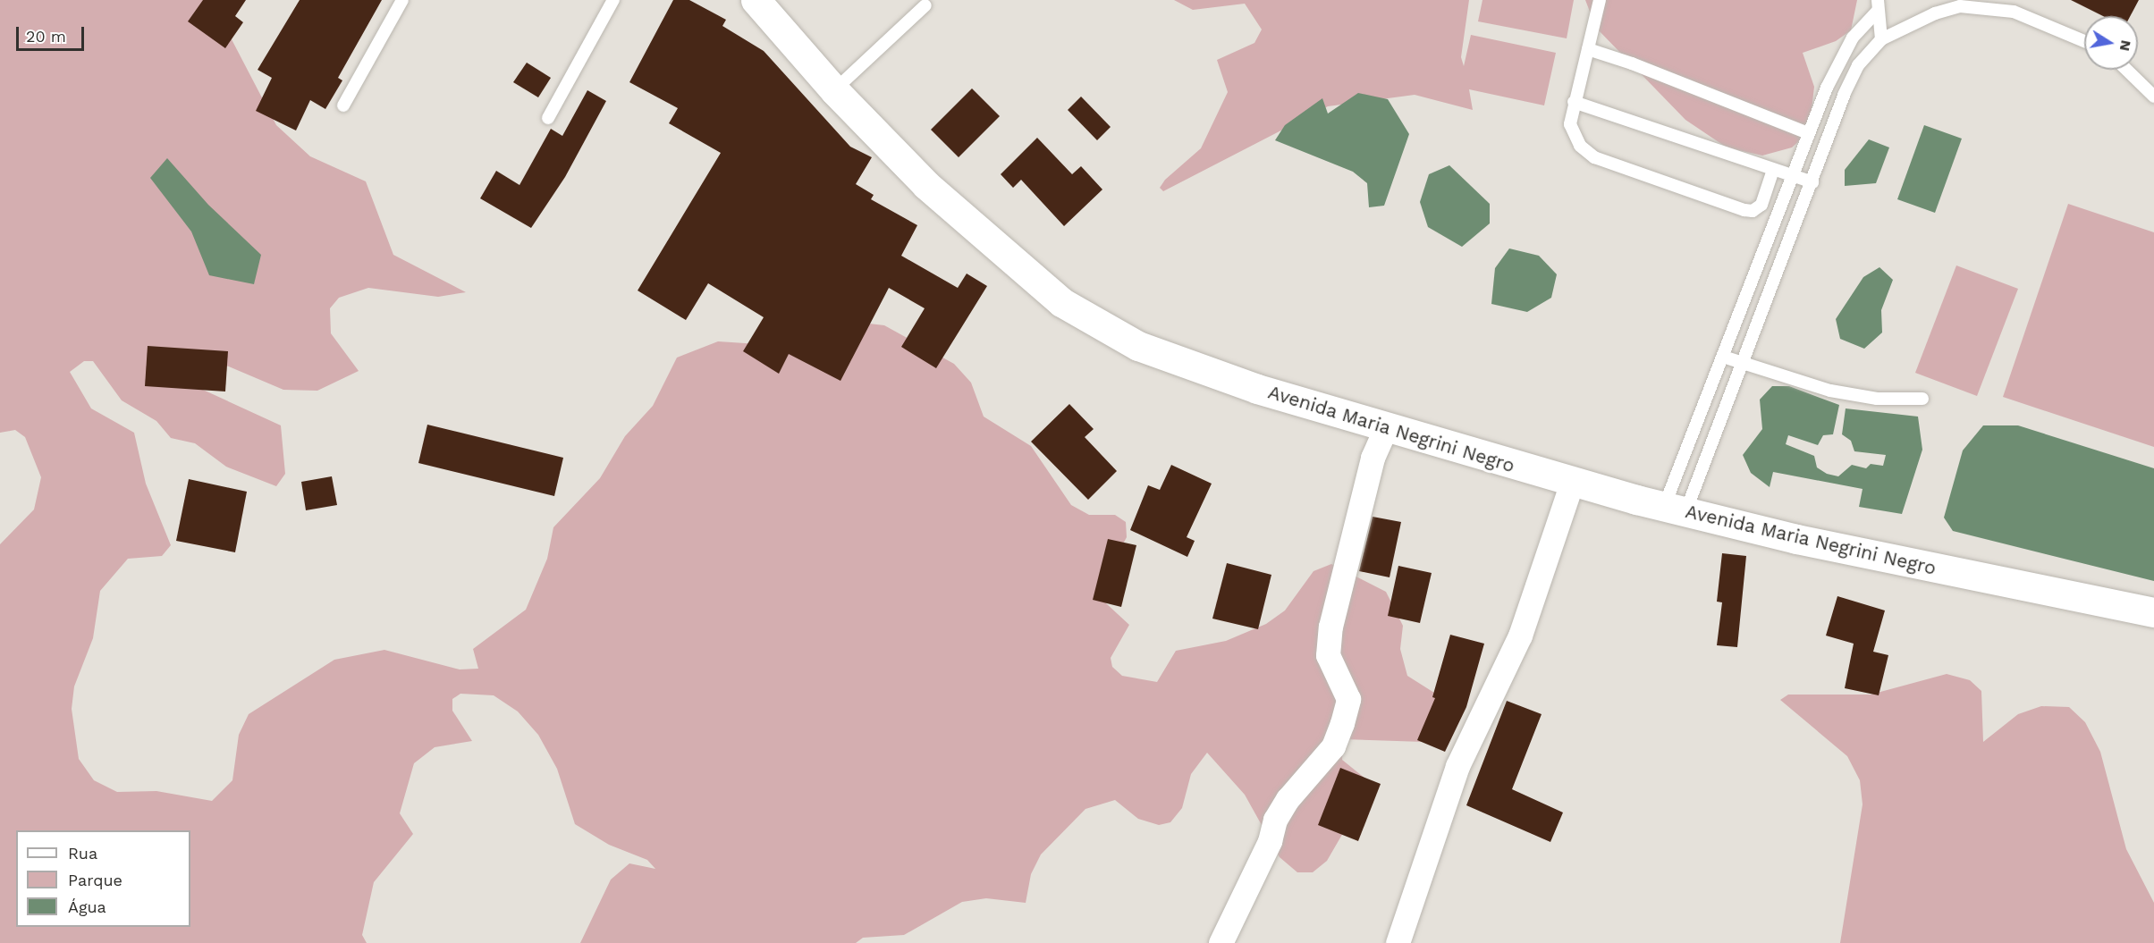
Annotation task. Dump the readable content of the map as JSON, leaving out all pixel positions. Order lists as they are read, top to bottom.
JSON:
{
  "streets": {
    "street": ["Avenida Maria Negrini Negro"]
  },
  "legend": ["Rua", "Parque", "Água"],
  "scale_bar": "20 m",
  "north": "right"
}
